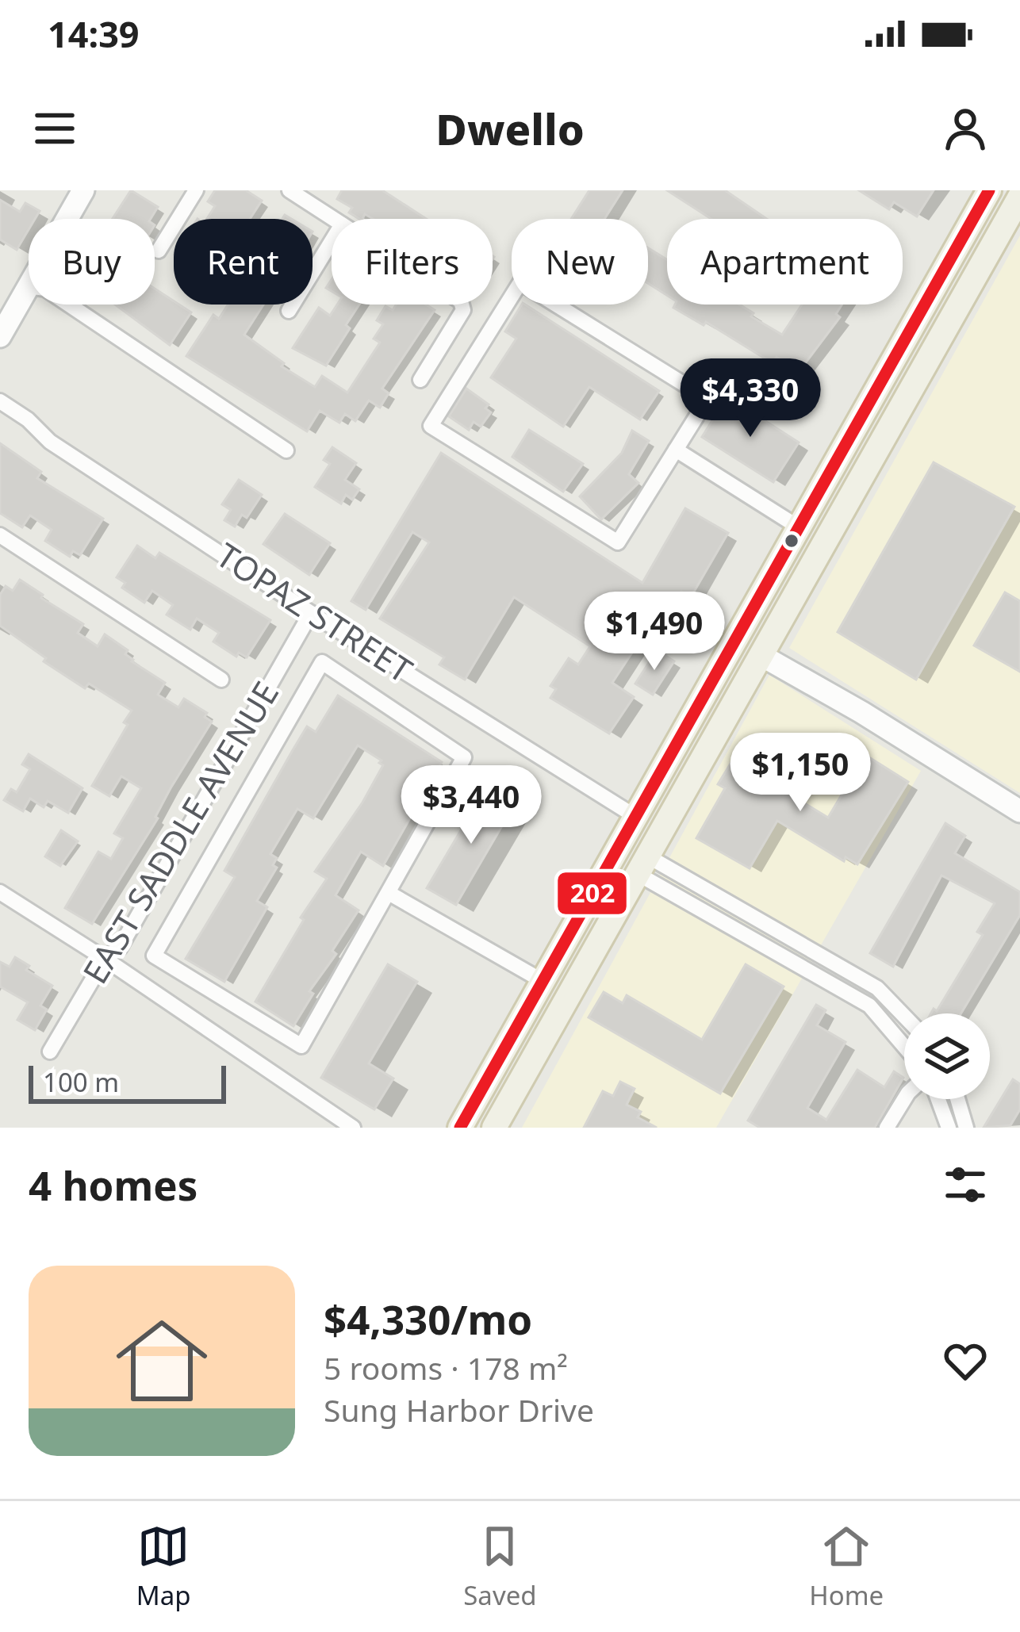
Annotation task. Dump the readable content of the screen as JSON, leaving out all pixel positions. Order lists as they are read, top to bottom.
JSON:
{
  "streets": {
    "street": ["TOPAZ STREET", "EAST SADDLE AVENUE"]
  },
  "crossings": [
    ["TOPAZ STREET", "EAST SADDLE AVENUE"]
  ],
  "lines": ["transit line 202"],
  "scale_bar": "100 m",
  "page": {
    "status": "14:39",
    "header": "Dwello",
    "chip": [
      "Buy",
      "Rent",
      "Filters",
      "New",
      "Apartment"
    ],
    "price": [
      "$4,330",
      "$1,490",
      "$1,150",
      "$3,440"
    ],
    "scale": "100 m",
    "heading": "4 homes",
    "list": [
      {
        "name": "$4,330/mo",
        "note": "5 rooms · 178 m² · Sung Harbor Drive"
      }
    ],
    "tabs": ["Map", "Saved", "Home"]
  }
}
